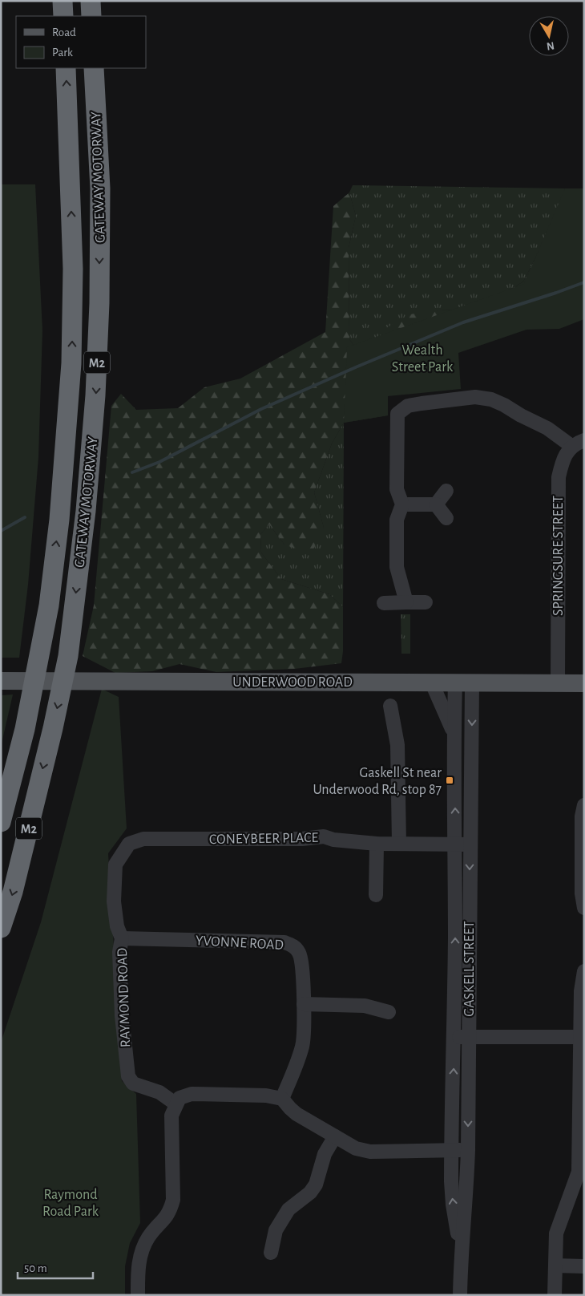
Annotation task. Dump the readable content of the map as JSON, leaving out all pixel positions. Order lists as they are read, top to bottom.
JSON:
{
  "streets": {
    "highway": ["GATEWAY MOTORWAY", "M2"],
    "main road": ["UNDERWOOD ROAD"],
    "street": [
      "SPRINGSURE STREET",
      "CONEYBEER PLACE",
      "YVONNE ROAD",
      "GASKELL STREET",
      "RAYMOND ROAD"
    ]
  },
  "crossings": [
    ["SPRINGSURE STREET", "UNDERWOOD ROAD"],
    ["UNDERWOOD ROAD", "GASKELL STREET"],
    ["CONEYBEER PLACE", "GASKELL STREET"],
    ["CONEYBEER PLACE", "RAYMOND ROAD"],
    ["YVONNE ROAD", "RAYMOND ROAD"]
  ],
  "parks": ["Wealth Street Park", "Raymond Road Park"],
  "places": {
    "transit": ["Gaskell St near Underwood Rd, stop 87"]
  },
  "legend": ["Road", "Park"],
  "scale_bar": "50 m",
  "north": "bottom"
}
